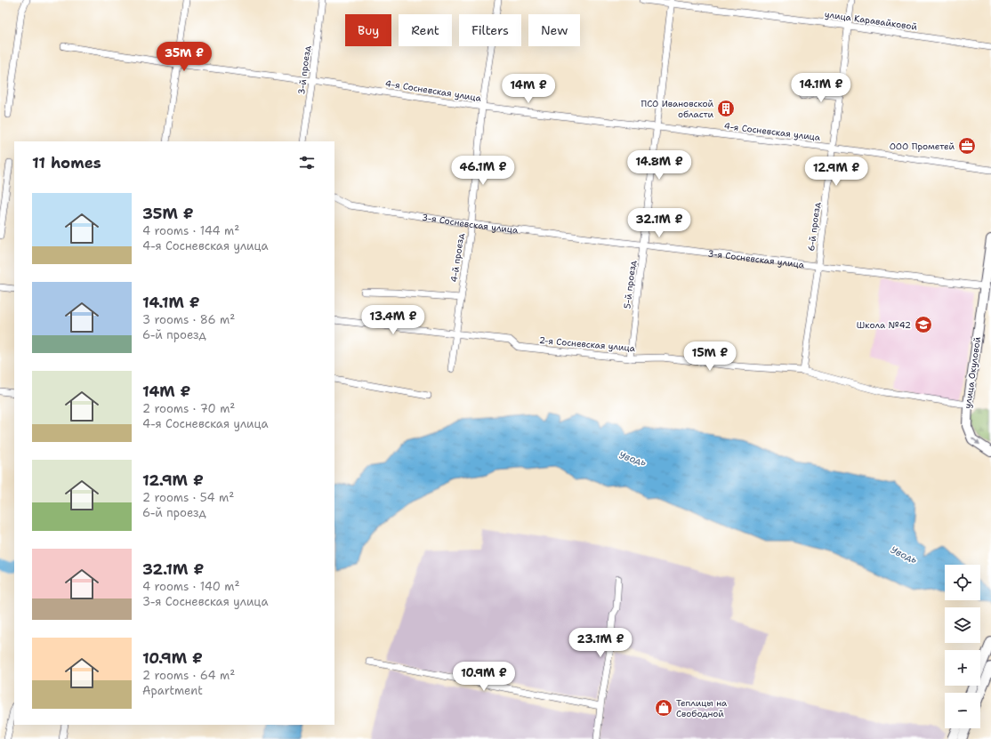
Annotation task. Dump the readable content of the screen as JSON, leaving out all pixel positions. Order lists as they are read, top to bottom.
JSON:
{
  "streets": {
    "main road": ["улица Окуловой"],
    "street": [
      "улица Каравайковой",
      "3-й проезд",
      "4-я Сосневская улица",
      "3-я Сосневская улица",
      "6-й проезд",
      "4-й проезд",
      "5-й проезд",
      "2-я Сосневская улица"
    ]
  },
  "crossings": [
    ["улица Каравайковой", "6-й проезд"],
    ["улица Каравайковой", "5-й проезд"],
    ["3-й проезд", "4-я Сосневская улица"],
    ["4-я Сосневская улица", "6-й проезд"],
    ["4-я Сосневская улица", "4-й проезд"],
    ["4-я Сосневская улица", "5-й проезд"],
    ["3-я Сосневская улица", "6-й проезд"],
    ["3-я Сосневская улица", "4-й проезд"],
    ["3-я Сосневская улица", "5-й проезд"],
    ["3-я Сосневская улица", "улица Окуловой"],
    ["6-й проезд", "2-я Сосневская улица"],
    ["4-й проезд", "2-я Сосневская улица"],
    ["5-й проезд", "2-я Сосневская улица"],
    ["2-я Сосневская улица", "улица Окуловой"]
  ],
  "water": ["Уводь"],
  "places": {
    "building": ["ПСО Ивановской области"],
    "office": ["ООО Прометей"],
    "school or university": ["Школа №42"],
    "shop": ["Теплицы на Свободной"]
  },
  "page": {
    "chip": [
      "Buy",
      "Rent",
      "Filters",
      "New"
    ],
    "price": [
      "35M ₽",
      "14.1M ₽",
      "14M ₽",
      "14.8M ₽",
      "46.1M ₽",
      "12.9M ₽",
      "32.1M ₽",
      "13.4M ₽",
      "15M ₽",
      "23.1M ₽",
      "10.9M ₽"
    ],
    "heading": "11 homes",
    "list": [
      {
        "name": "35M ₽",
        "note": "4 rooms · 144 m² · 4-я Сосневская улица"
      },
      {
        "name": "14.1M ₽",
        "note": "3 rooms · 86 m² · 6-й проезд"
      },
      {
        "name": "14M ₽",
        "note": "2 rooms · 70 m² · 4-я Сосневская улица"
      },
      {
        "name": "12.9M ₽",
        "note": "2 rooms · 54 m² · 6-й проезд"
      },
      {
        "name": "32.1M ₽",
        "note": "4 rooms · 140 m² · 3-я Сосневская улица"
      },
      {
        "name": "10.9M ₽",
        "note": "2 rooms · 64 m² · Apartment"
      }
    ],
    "map_buttons": ["+", "−"]
  }
}
